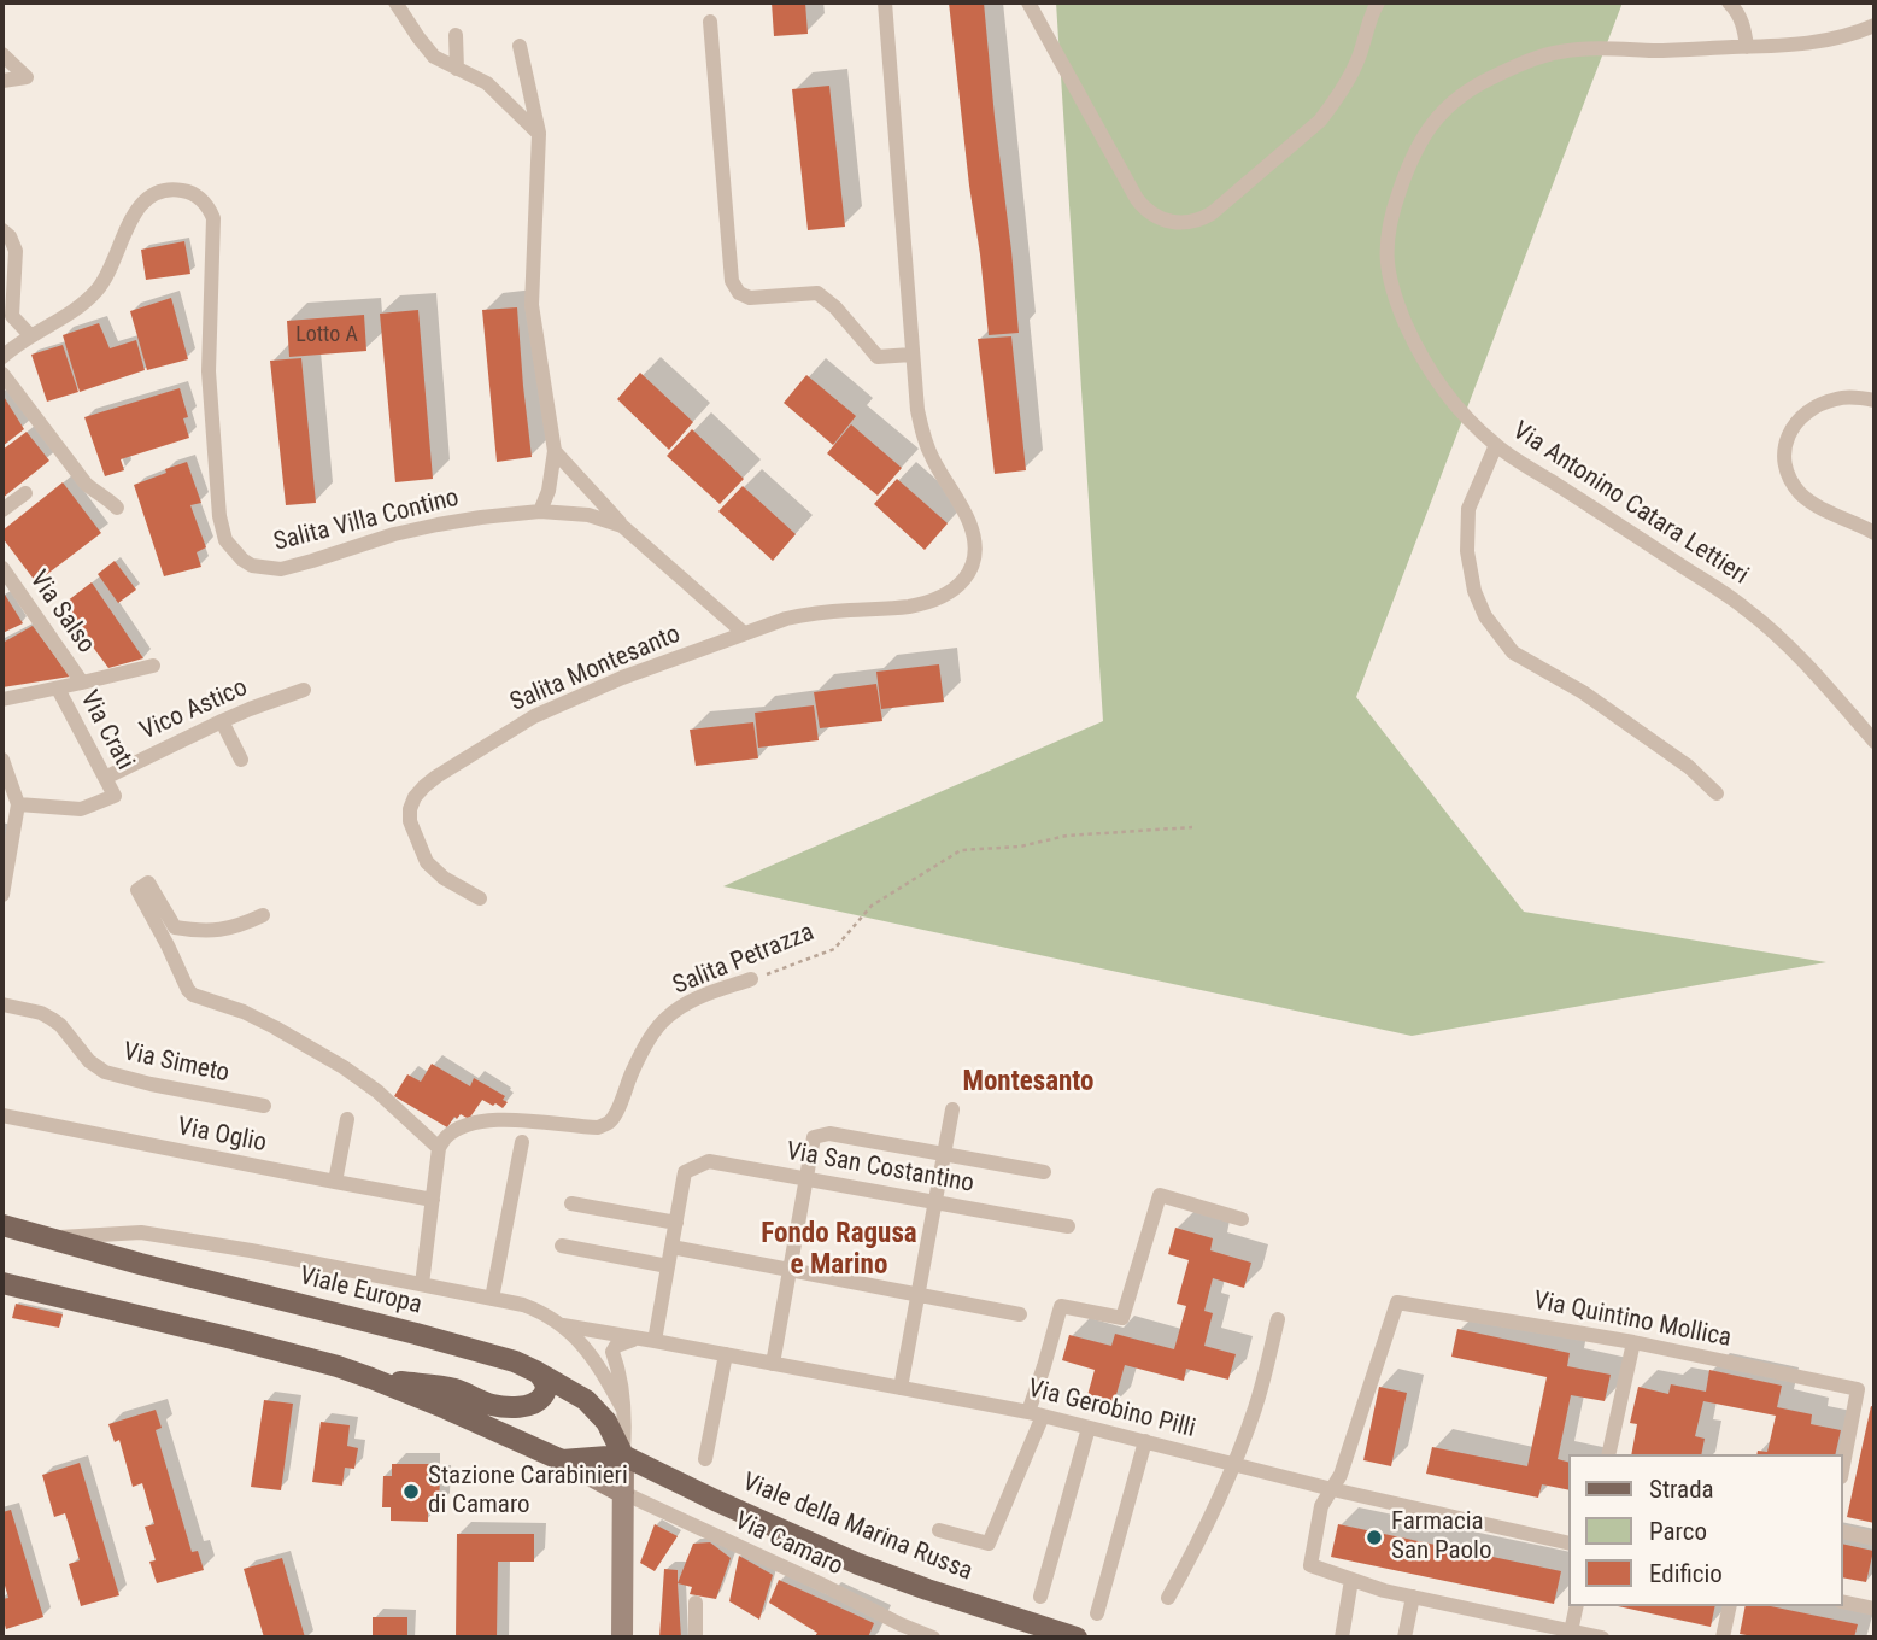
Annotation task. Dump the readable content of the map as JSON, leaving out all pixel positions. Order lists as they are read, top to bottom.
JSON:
{
  "streets": {
    "main road": ["Viale Europa", "Viale della Marina Russa"],
    "street": [
      "Via Antonino Catara Lettieri",
      "Salita Villa Contino",
      "Via Salso",
      "Salita Montesanto",
      "Vico Astico",
      "Via Crati",
      "Salita Petrazza",
      "Via Simeto",
      "Via Oglio",
      "Via San Costantino",
      "Via Quintino Mollica",
      "Via Gerobino Pilli",
      "Via Camaro"
    ]
  },
  "crossings": [
    ["Salita Villa Contino", "Salita Montesanto"],
    ["Vico Astico", "Via Crati"],
    ["Viale Europa", "Via Gerobino Pilli"],
    ["Viale Europa", "Viale della Marina Russa"],
    ["Via Quintino Mollica", "Via Gerobino Pilli"]
  ],
  "districts": ["Montesanto", "Fondo Ragusa e Marino"],
  "places": ["Stazione Carabinieri di Camaro", "Farmacia San Paolo"],
  "house_numbers": ["Lotto A"],
  "legend": ["Strada", "Parco", "Edificio"]
}
